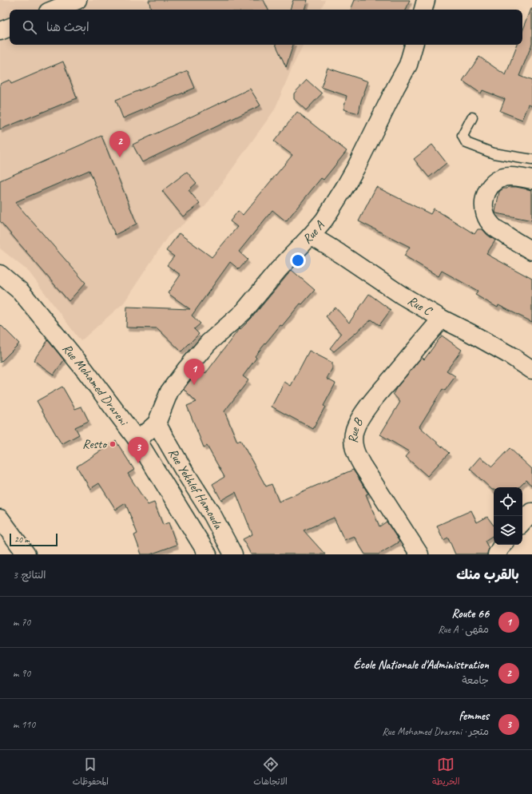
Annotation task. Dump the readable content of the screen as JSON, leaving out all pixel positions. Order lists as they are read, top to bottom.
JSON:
{
  "streets": {
    "main road": [
      "Rue A",
      "Rue C",
      "Rue Mohamed Drareni",
      "Rue B",
      "Rue Yekhlef Hamouda"
    ]
  },
  "crossings": [
    ["Rue A", "Rue C"],
    ["Rue A", "Rue Mohamed Drareni"],
    ["Rue A", "Rue Yekhlef Hamouda"],
    ["Rue C", "Rue B"]
  ],
  "places": ["Resto"],
  "scale_bar": "20 m",
  "page": {
    "search": "ابحث هنا",
    "pins": ["2", "1", "3"],
    "scale": "20 m",
    "heading": ["بالقرب منك", "النتائج: 3"],
    "list": [
      {
        "mark": "1",
        "name": "Route 66",
        "note": "مقهى · Rue A",
        "value": "70 m"
      },
      {
        "mark": "2",
        "name": "École Nationale d'Administration",
        "note": "جامعة",
        "value": "90 m"
      },
      {
        "mark": "3",
        "name": "femmes",
        "note": "متجر · Rue Mohamed Drareni",
        "value": "110 m"
      }
    ],
    "nav": ["الخريطة", "الاتجاهات", "المحفوظات"]
  }
}
